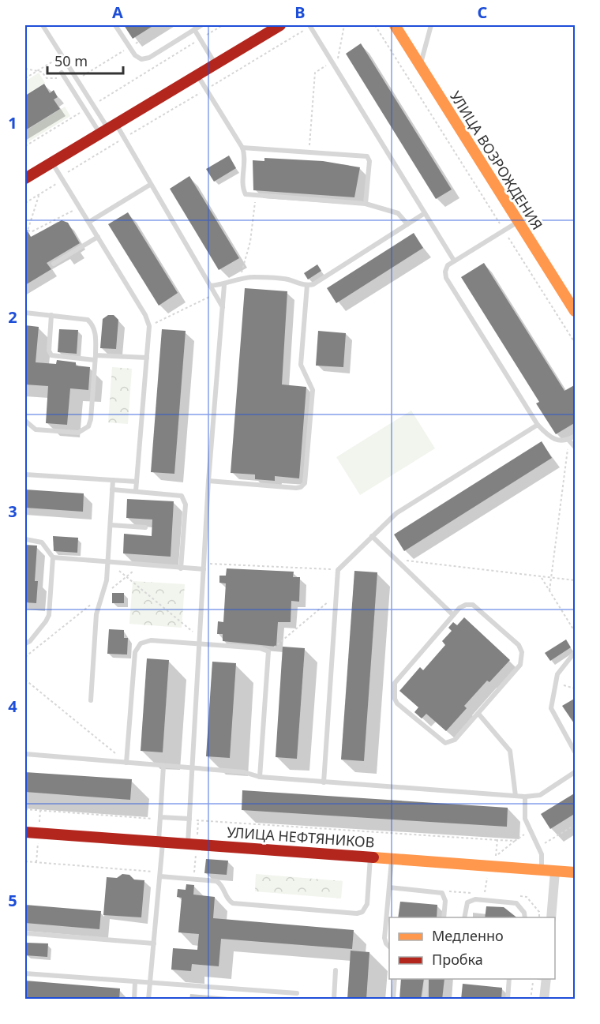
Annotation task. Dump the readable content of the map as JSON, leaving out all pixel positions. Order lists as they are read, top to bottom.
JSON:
{
  "streets": {
    "street": ["УЛИЦА ВОЗРОЖДЕНИЯ", "УЛИЦА НЕФТЯНИКОВ"]
  },
  "legend": ["Медленно", "Пробка"],
  "scale_bar": "50 m",
  "grid": {
    "columns": ["A", "B", "C"],
    "rows": [
      "1",
      "2",
      "3",
      "4",
      "5"
    ]
  }
}
